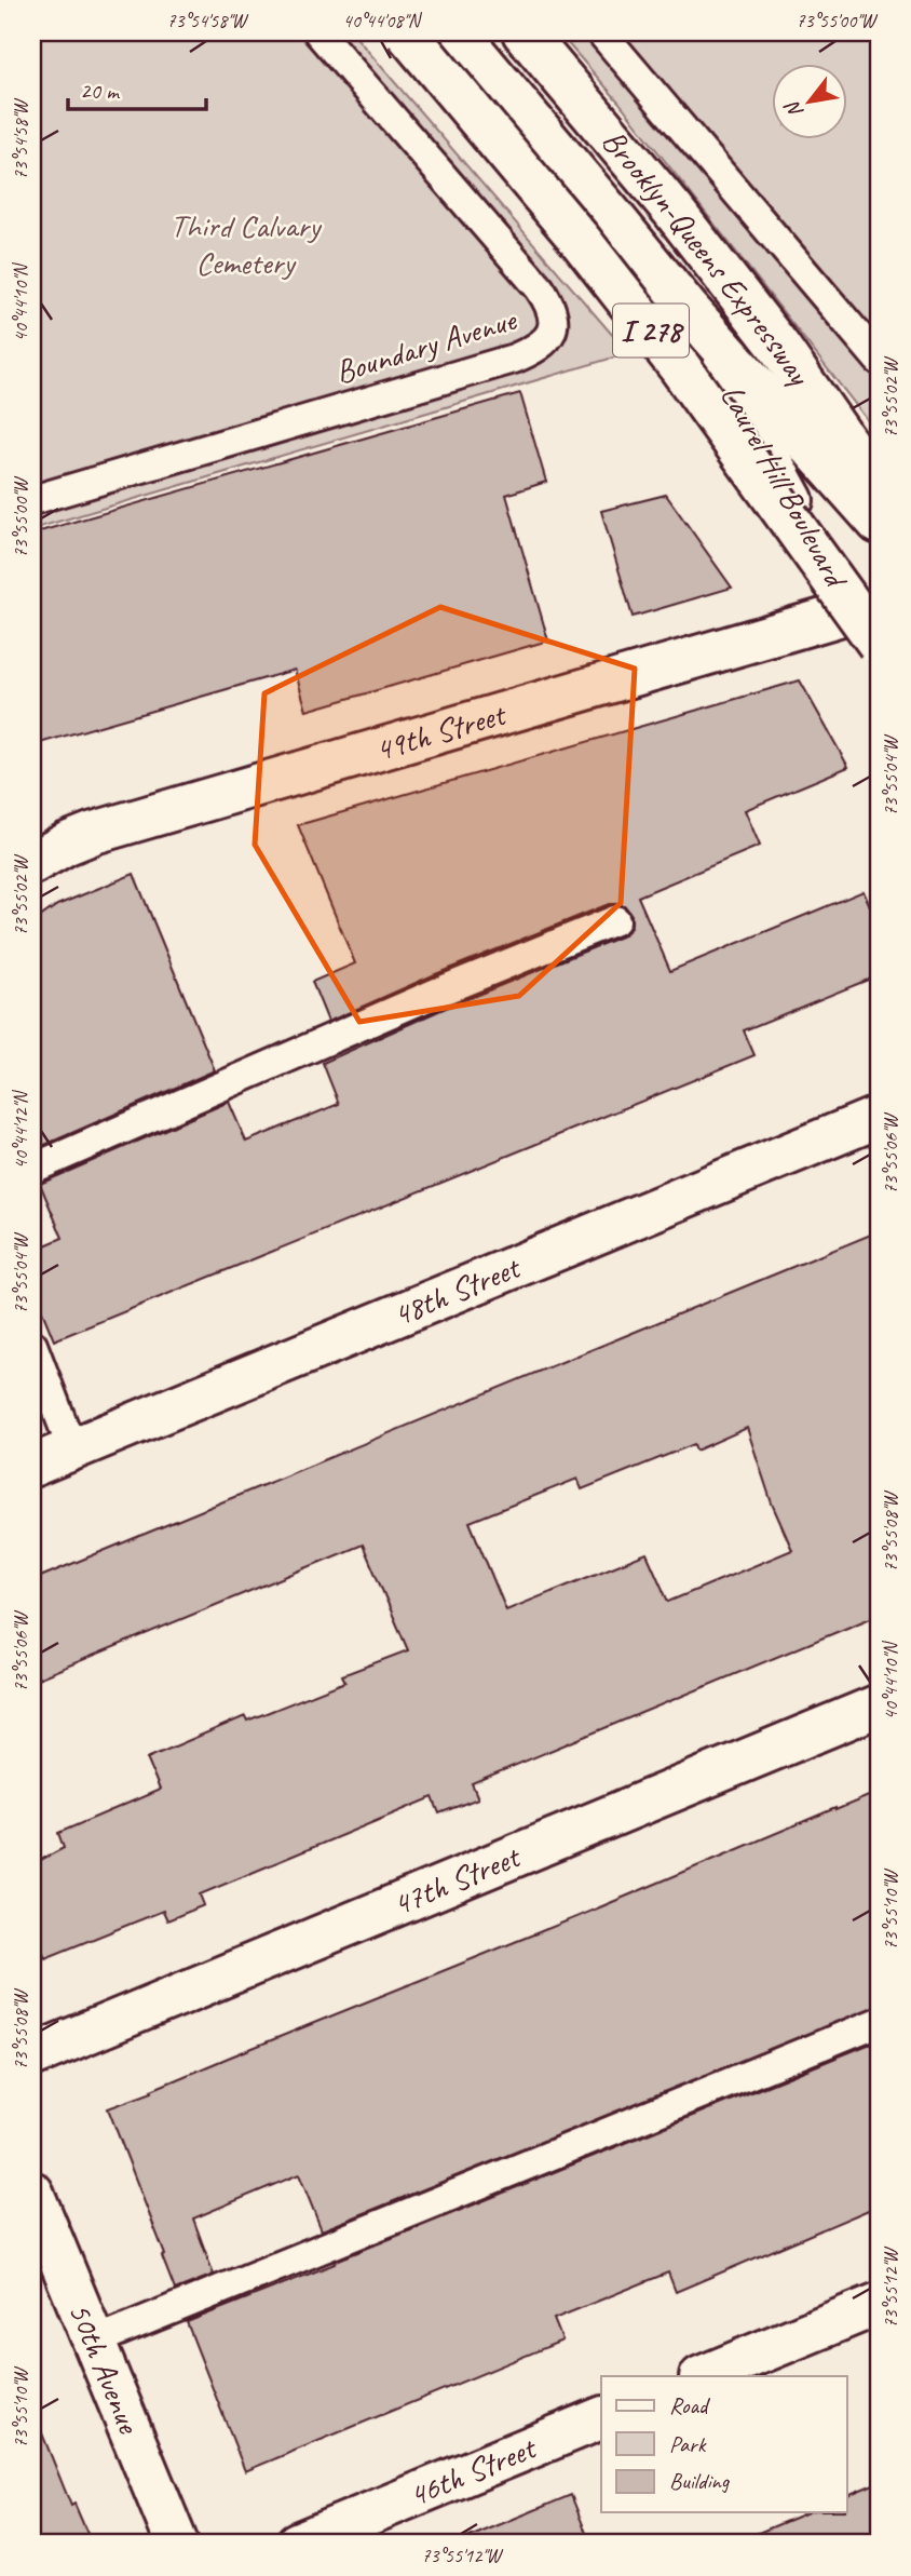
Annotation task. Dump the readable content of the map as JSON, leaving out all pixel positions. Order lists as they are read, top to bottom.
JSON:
{
  "streets": {
    "main road": [
      "Brooklyn-Queens Expressway",
      "I 278",
      "Laurel Hill Boulevard",
      "49th Street",
      "48th Street",
      "47th Street",
      "50th Avenue",
      "46th Street"
    ],
    "lane": ["Boundary Avenue"]
  },
  "crossings": [
    ["Laurel Hill Boulevard", "49th Street"]
  ],
  "parks": ["Third Calvary Cemetery"],
  "legend": ["Road", "Park", "Building"],
  "scale_bar": "20 m",
  "north": "bottom left",
  "coordinates": [
    "73°54'58\"W",
    "40°44'08\"N",
    "73°55'00\"W",
    "40°44'10\"N",
    "73°55'02\"W",
    "73°55'04\"W",
    "40°44'12\"N",
    "73°55'06\"W",
    "73°55'08\"W",
    "73°55'10\"W",
    "73°55'12\"W"
  ]
}
